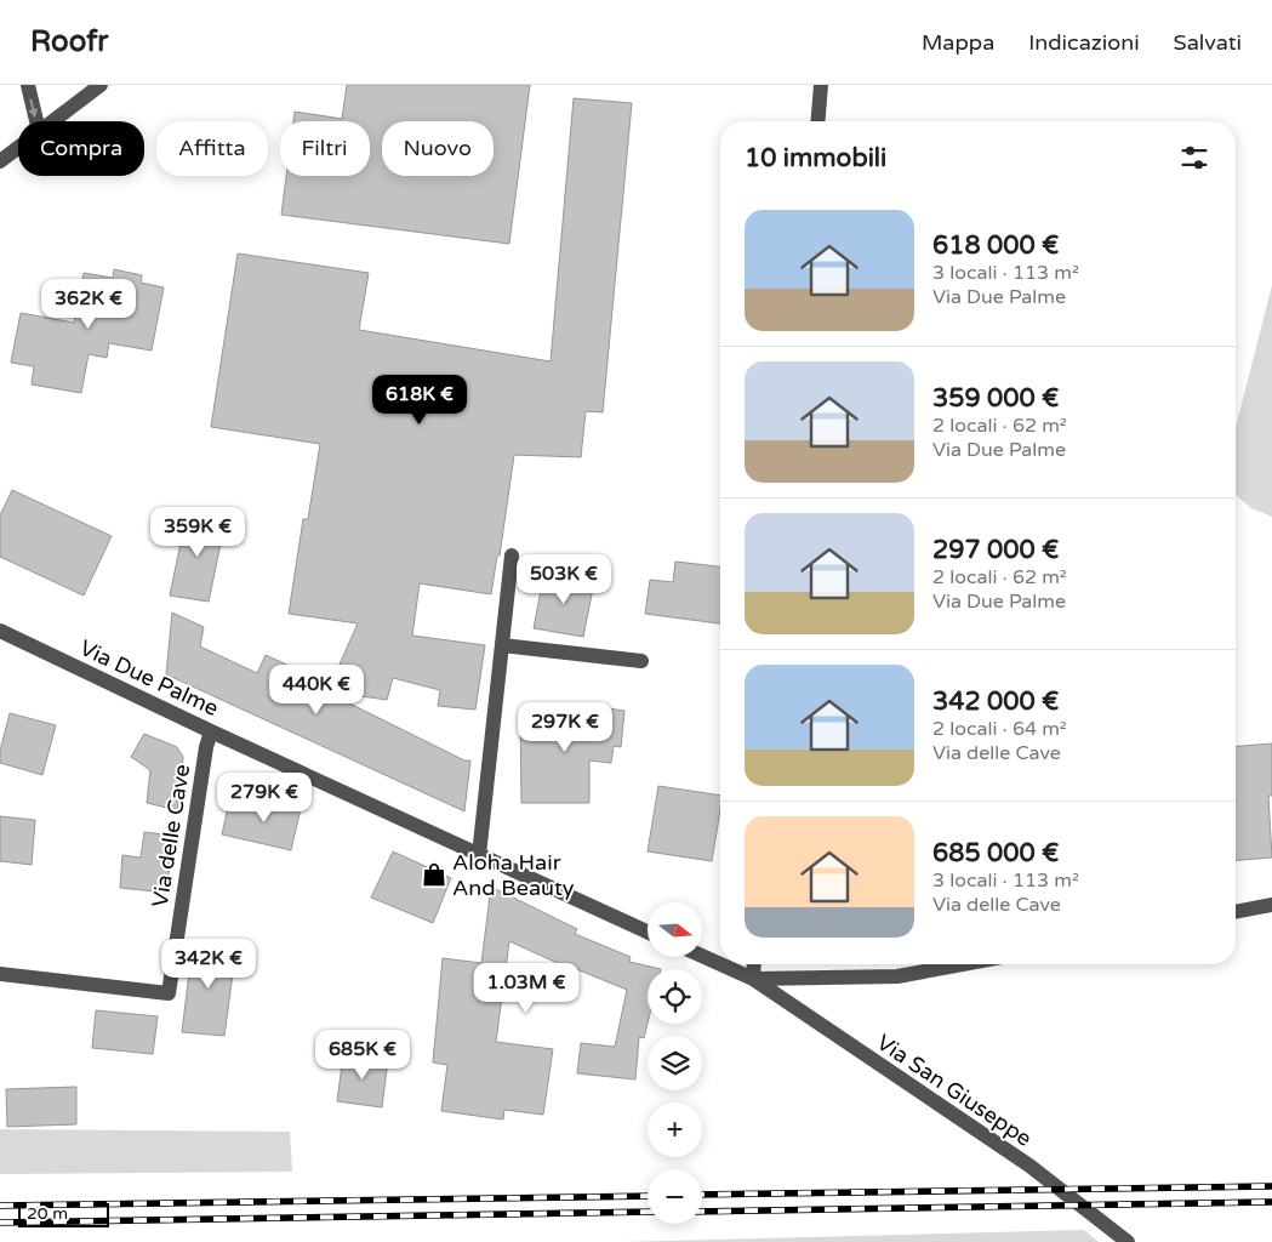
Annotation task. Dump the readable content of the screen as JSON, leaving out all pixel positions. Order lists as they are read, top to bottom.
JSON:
{
  "streets": {
    "street": ["Via Due Palme", "Via delle Cave", "Via San Giuseppe"]
  },
  "crossings": [
    ["Via Due Palme", "Via delle Cave"]
  ],
  "places": {
    "shop": ["Aloha Hair And Beauty"]
  },
  "scale_bar": "20 m",
  "north": "right",
  "page": {
    "header": "Roofr",
    "nav": ["Mappa", "Indicazioni", "Salvati"],
    "chip": [
      "Compra",
      "Affitta",
      "Filtri",
      "Nuovo"
    ],
    "heading": "10 immobili",
    "list": [
      {
        "name": "618 000 €",
        "note": "3 locali · 113 m² · Via Due Palme"
      },
      {
        "name": "359 000 €",
        "note": "2 locali · 62 m² · Via Due Palme"
      },
      {
        "name": "297 000 €",
        "note": "2 locali · 62 m² · Via Due Palme"
      },
      {
        "name": "342 000 €",
        "note": "2 locali · 64 m² · Via delle Cave"
      },
      {
        "name": "685 000 €",
        "note": "3 locali · 113 m² · Via delle Cave"
      }
    ],
    "price": [
      "362K €",
      "618K €",
      "359K €",
      "503K €",
      "440K €",
      "297K €",
      "279K €",
      "342K €",
      "1.03M €",
      "685K €"
    ],
    "map_buttons": ["+", "−"],
    "scale": "20 m"
  }
}
